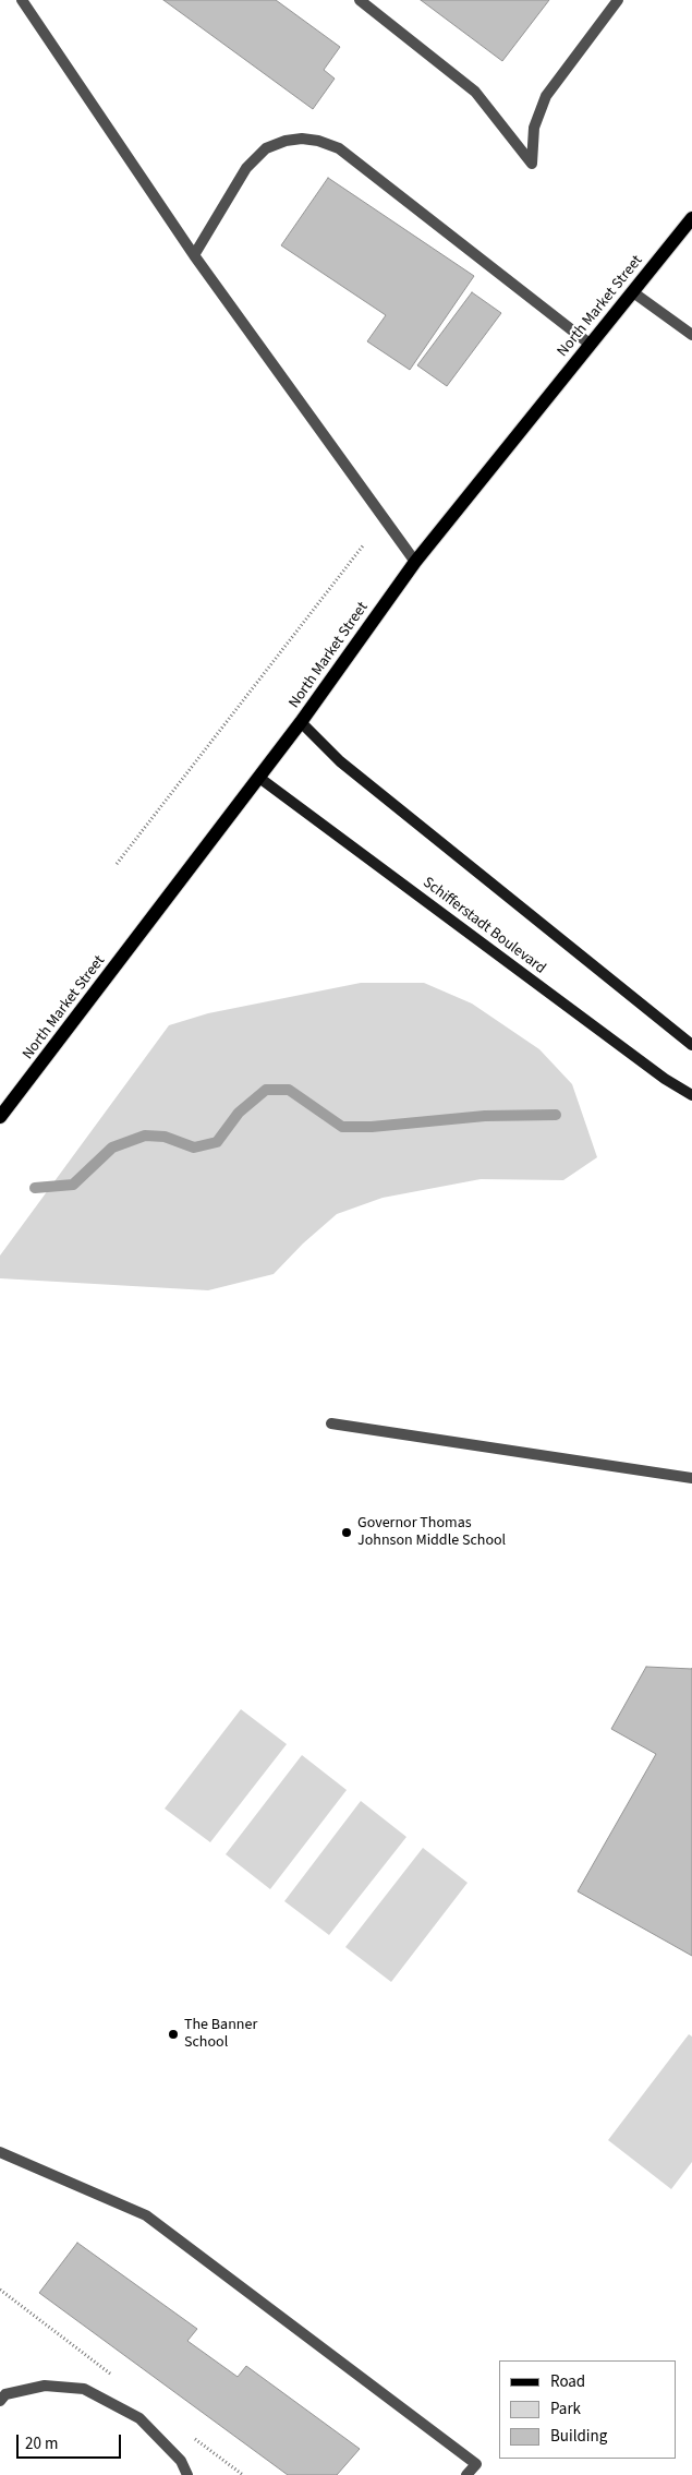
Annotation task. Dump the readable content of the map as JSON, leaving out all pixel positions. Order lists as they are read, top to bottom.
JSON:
{
  "streets": {
    "main road": ["North Market Street", "Schifferstadt Boulevard"]
  },
  "crossings": [
    ["North Market Street", "Schifferstadt Boulevard"]
  ],
  "places": ["Governor Thomas Johnson Middle School", "The Banner School"],
  "legend": ["Road", "Park", "Building"],
  "scale_bar": "20 m"
}
